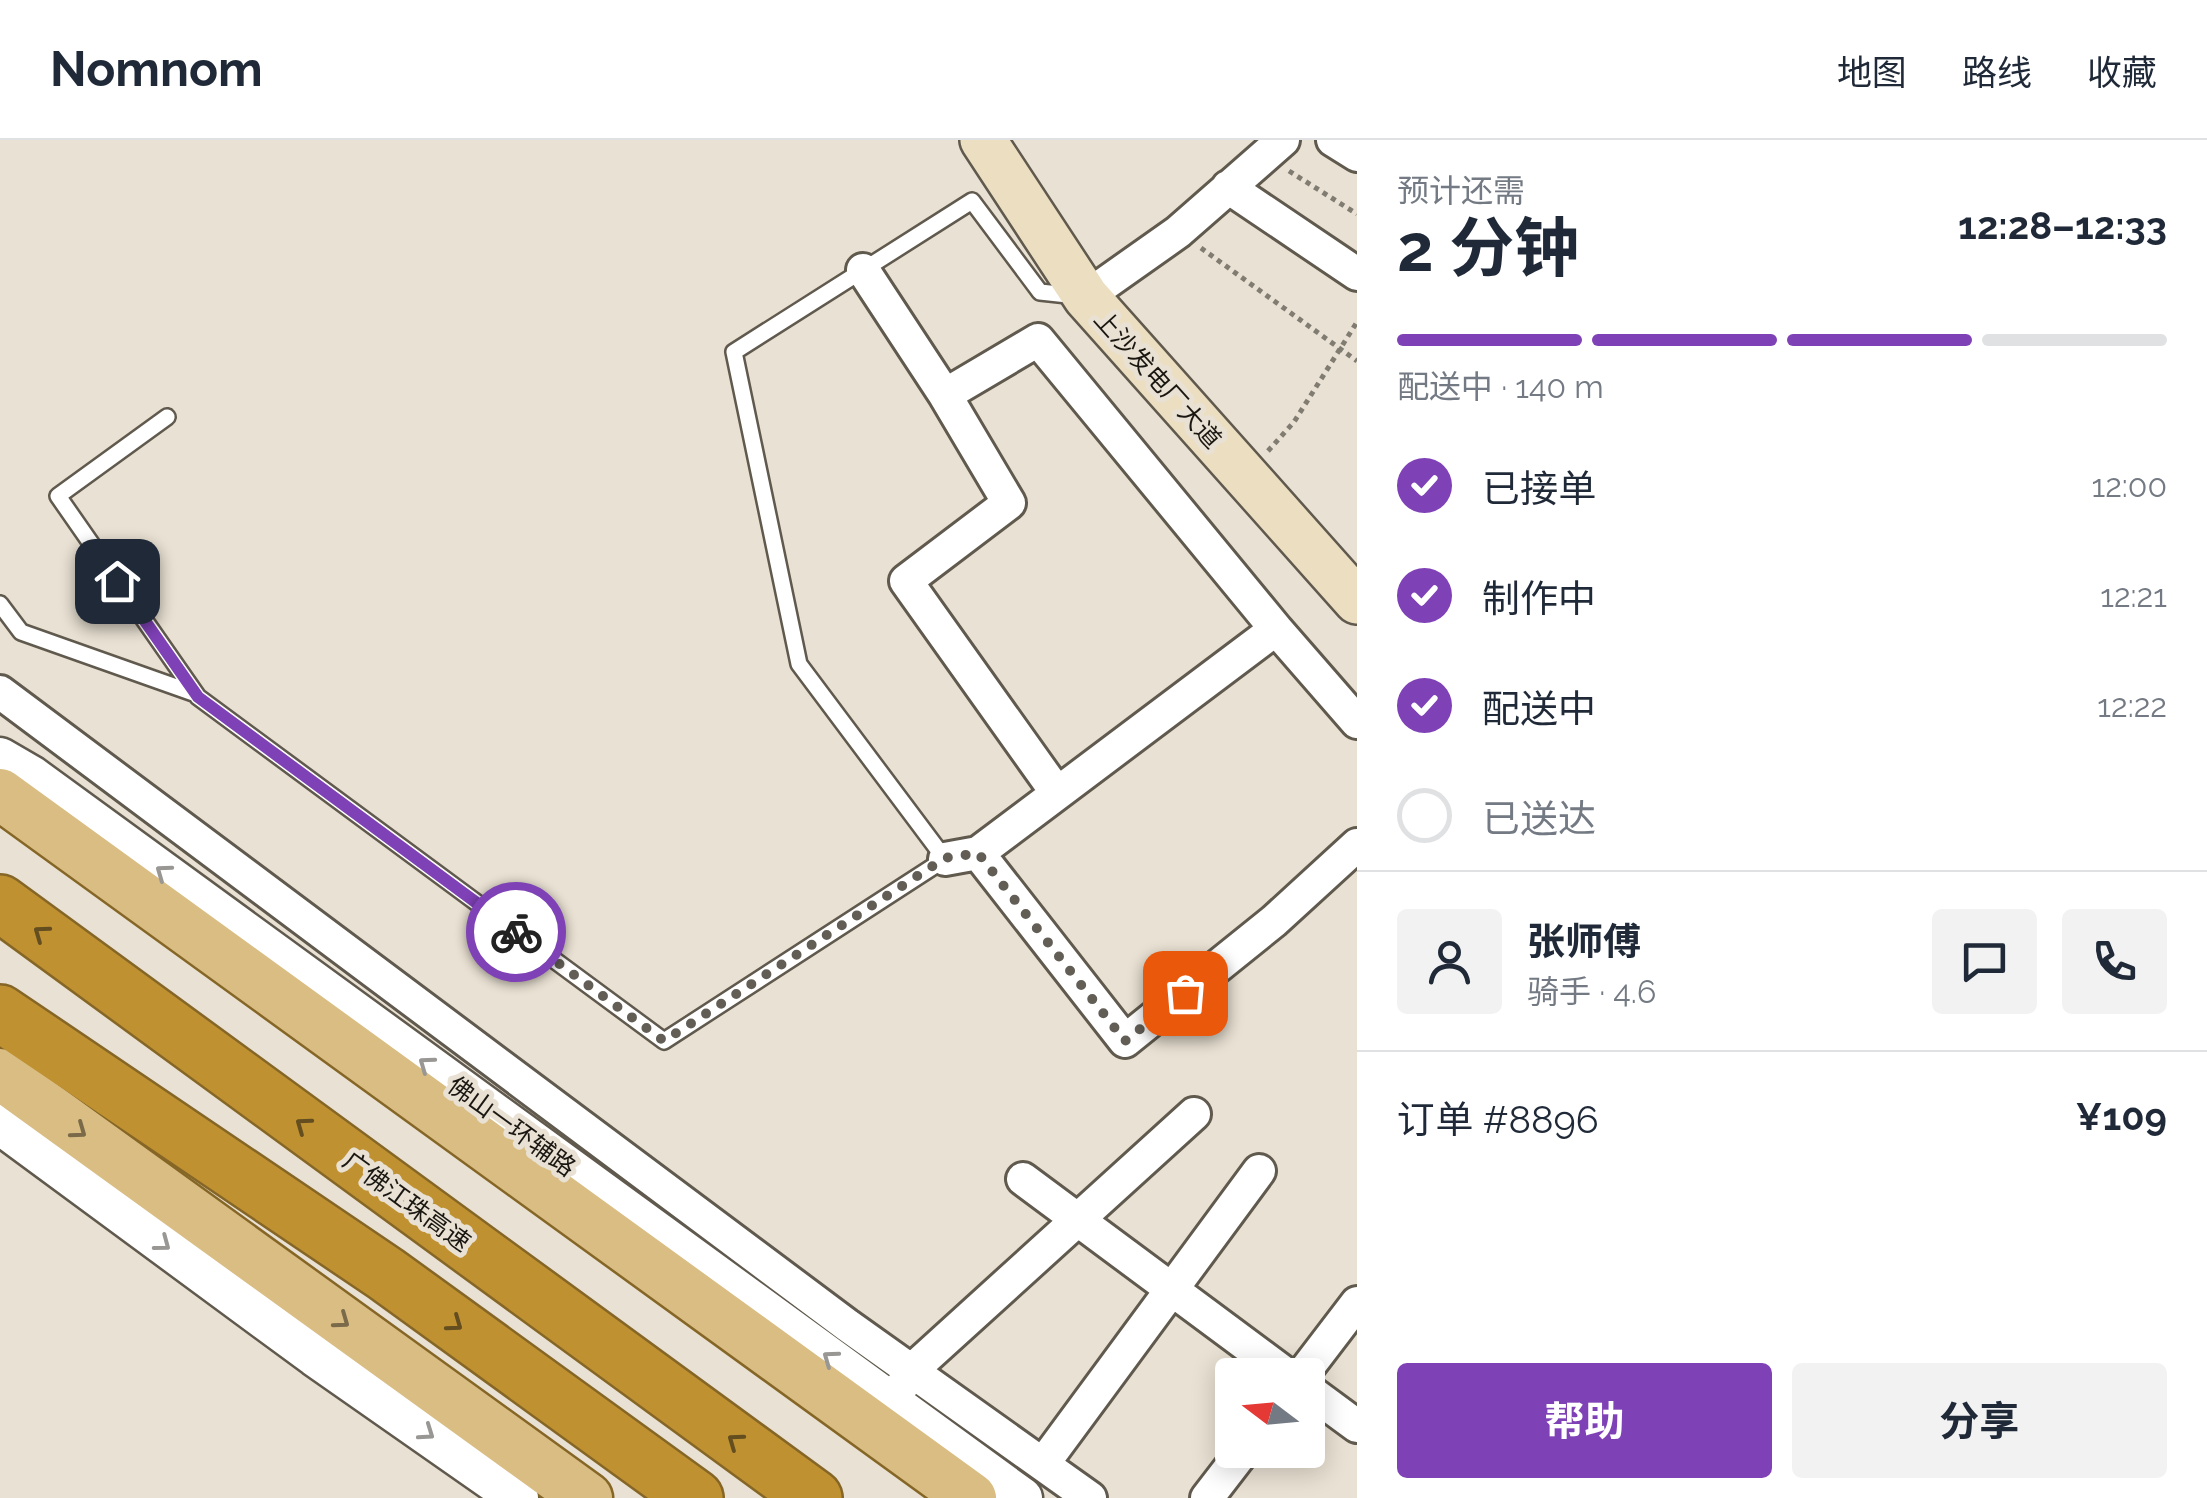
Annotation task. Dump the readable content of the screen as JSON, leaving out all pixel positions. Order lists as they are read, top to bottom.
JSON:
{
  "streets": {
    "highway": ["广佛江珠高速"],
    "main road": ["上沙发电厂大道", "佛山一环辅路"]
  },
  "north": "left",
  "page": {
    "header": "Nomnom",
    "nav": ["地图", "路线", "收藏"],
    "heading": ["2 分钟", "预计还需", "12:28–12:33"],
    "panel": [
      "张师傅",
      "骑手 · 4.6",
      "订单 #8896",
      "¥109"
    ],
    "bar": "配送中 · 140 m",
    "list": [
      ["已接单", "12:00"],
      ["制作中", "12:21"],
      ["配送中", "12:22"],
      "已送达"
    ],
    "buttons": ["帮助", "分享"]
  }
}
